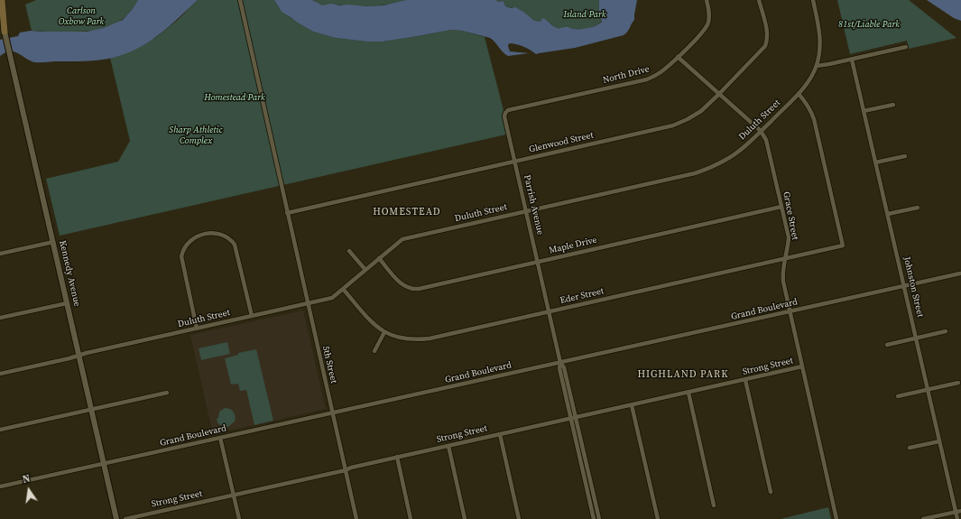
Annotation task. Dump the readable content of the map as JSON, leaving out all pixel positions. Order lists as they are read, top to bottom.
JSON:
{
  "streets": {
    "main road": ["Kennedy Avenue"],
    "street": [
      "North Drive",
      "Duluth Street",
      "Glenwood Street",
      "Parrish Avenue",
      "Grace Street",
      "Maple Drive",
      "Johnston Street",
      "Eder Street",
      "Grand Boulevard",
      "5th Street",
      "Strong Street"
    ]
  },
  "crossings": [
    ["North Drive", "Parrish Avenue"],
    ["North Drive", "Grace Street"],
    ["Duluth Street", "Parrish Avenue"],
    ["Duluth Street", "Grace Street"],
    ["Duluth Street", "Maple Drive"],
    ["Duluth Street", "Kennedy Avenue"],
    ["Duluth Street", "Eder Street"],
    ["Duluth Street", "5th Street"],
    ["Glenwood Street", "Parrish Avenue"],
    ["Glenwood Street", "Grace Street"],
    ["Glenwood Street", "5th Street"],
    ["Parrish Avenue", "Maple Drive"],
    ["Parrish Avenue", "Eder Street"],
    ["Parrish Avenue", "Grand Boulevard"],
    ["Parrish Avenue", "Strong Street"],
    ["Grace Street", "Maple Drive"],
    ["Grace Street", "Eder Street"],
    ["Grace Street", "Grand Boulevard"],
    ["Grace Street", "Strong Street"],
    ["Kennedy Avenue", "Grand Boulevard"],
    ["Johnston Street", "Grand Boulevard"],
    ["Grand Boulevard", "5th Street"],
    ["5th Street", "Strong Street"]
  ],
  "districts": ["HOMESTEAD", "HIGHLAND PARK"],
  "parks": [
    "Carlson Oxbow Park",
    "Island Park",
    "81st/Liable Park",
    "Homestead Park",
    "Sharp Athletic Complex"
  ],
  "north": "top"
}
